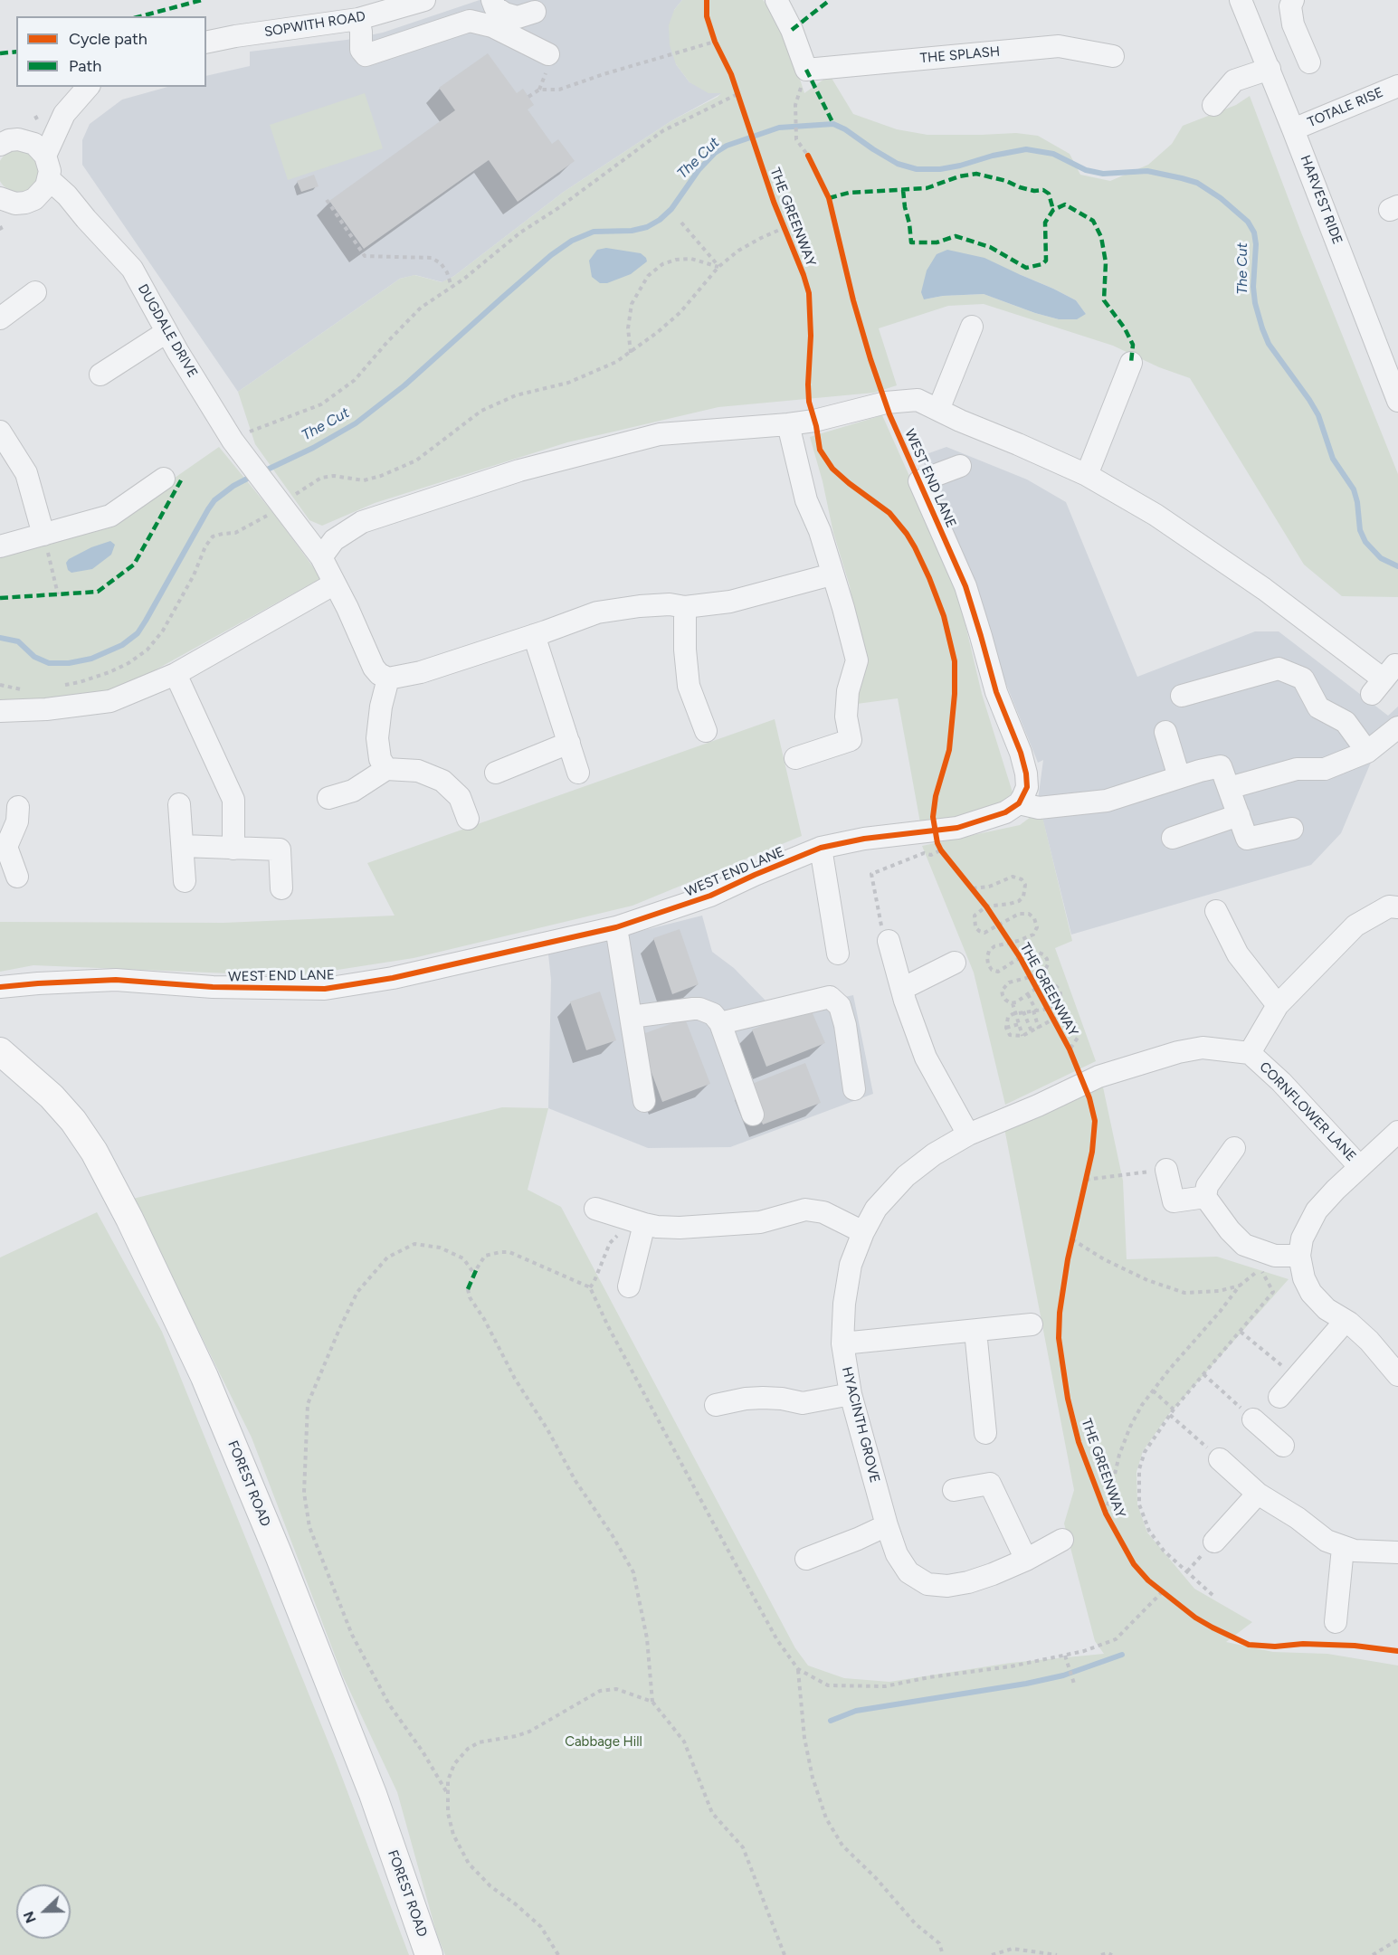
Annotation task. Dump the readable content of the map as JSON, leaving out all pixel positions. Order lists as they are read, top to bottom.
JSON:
{
  "streets": {
    "main road": ["FOREST ROAD"],
    "street": [
      "SOPWITH ROAD",
      "THE SPLASH",
      "TOTALE RISE",
      "HARVEST RIDE",
      "DUGDALE DRIVE",
      "WEST END LANE",
      "CORNFLOWER LANE",
      "HYACINTH GROVE"
    ],
    "cycle path": ["THE GREENWAY"]
  },
  "crossings": [
    ["TOTALE RISE", "HARVEST RIDE"],
    ["THE GREENWAY", "CORNFLOWER LANE"],
    ["CORNFLOWER LANE", "HYACINTH GROVE"]
  ],
  "water": ["The Cut"],
  "parks": ["Cabbage Hill"],
  "legend": ["Cycle path", "Path"],
  "north": "left"
}
